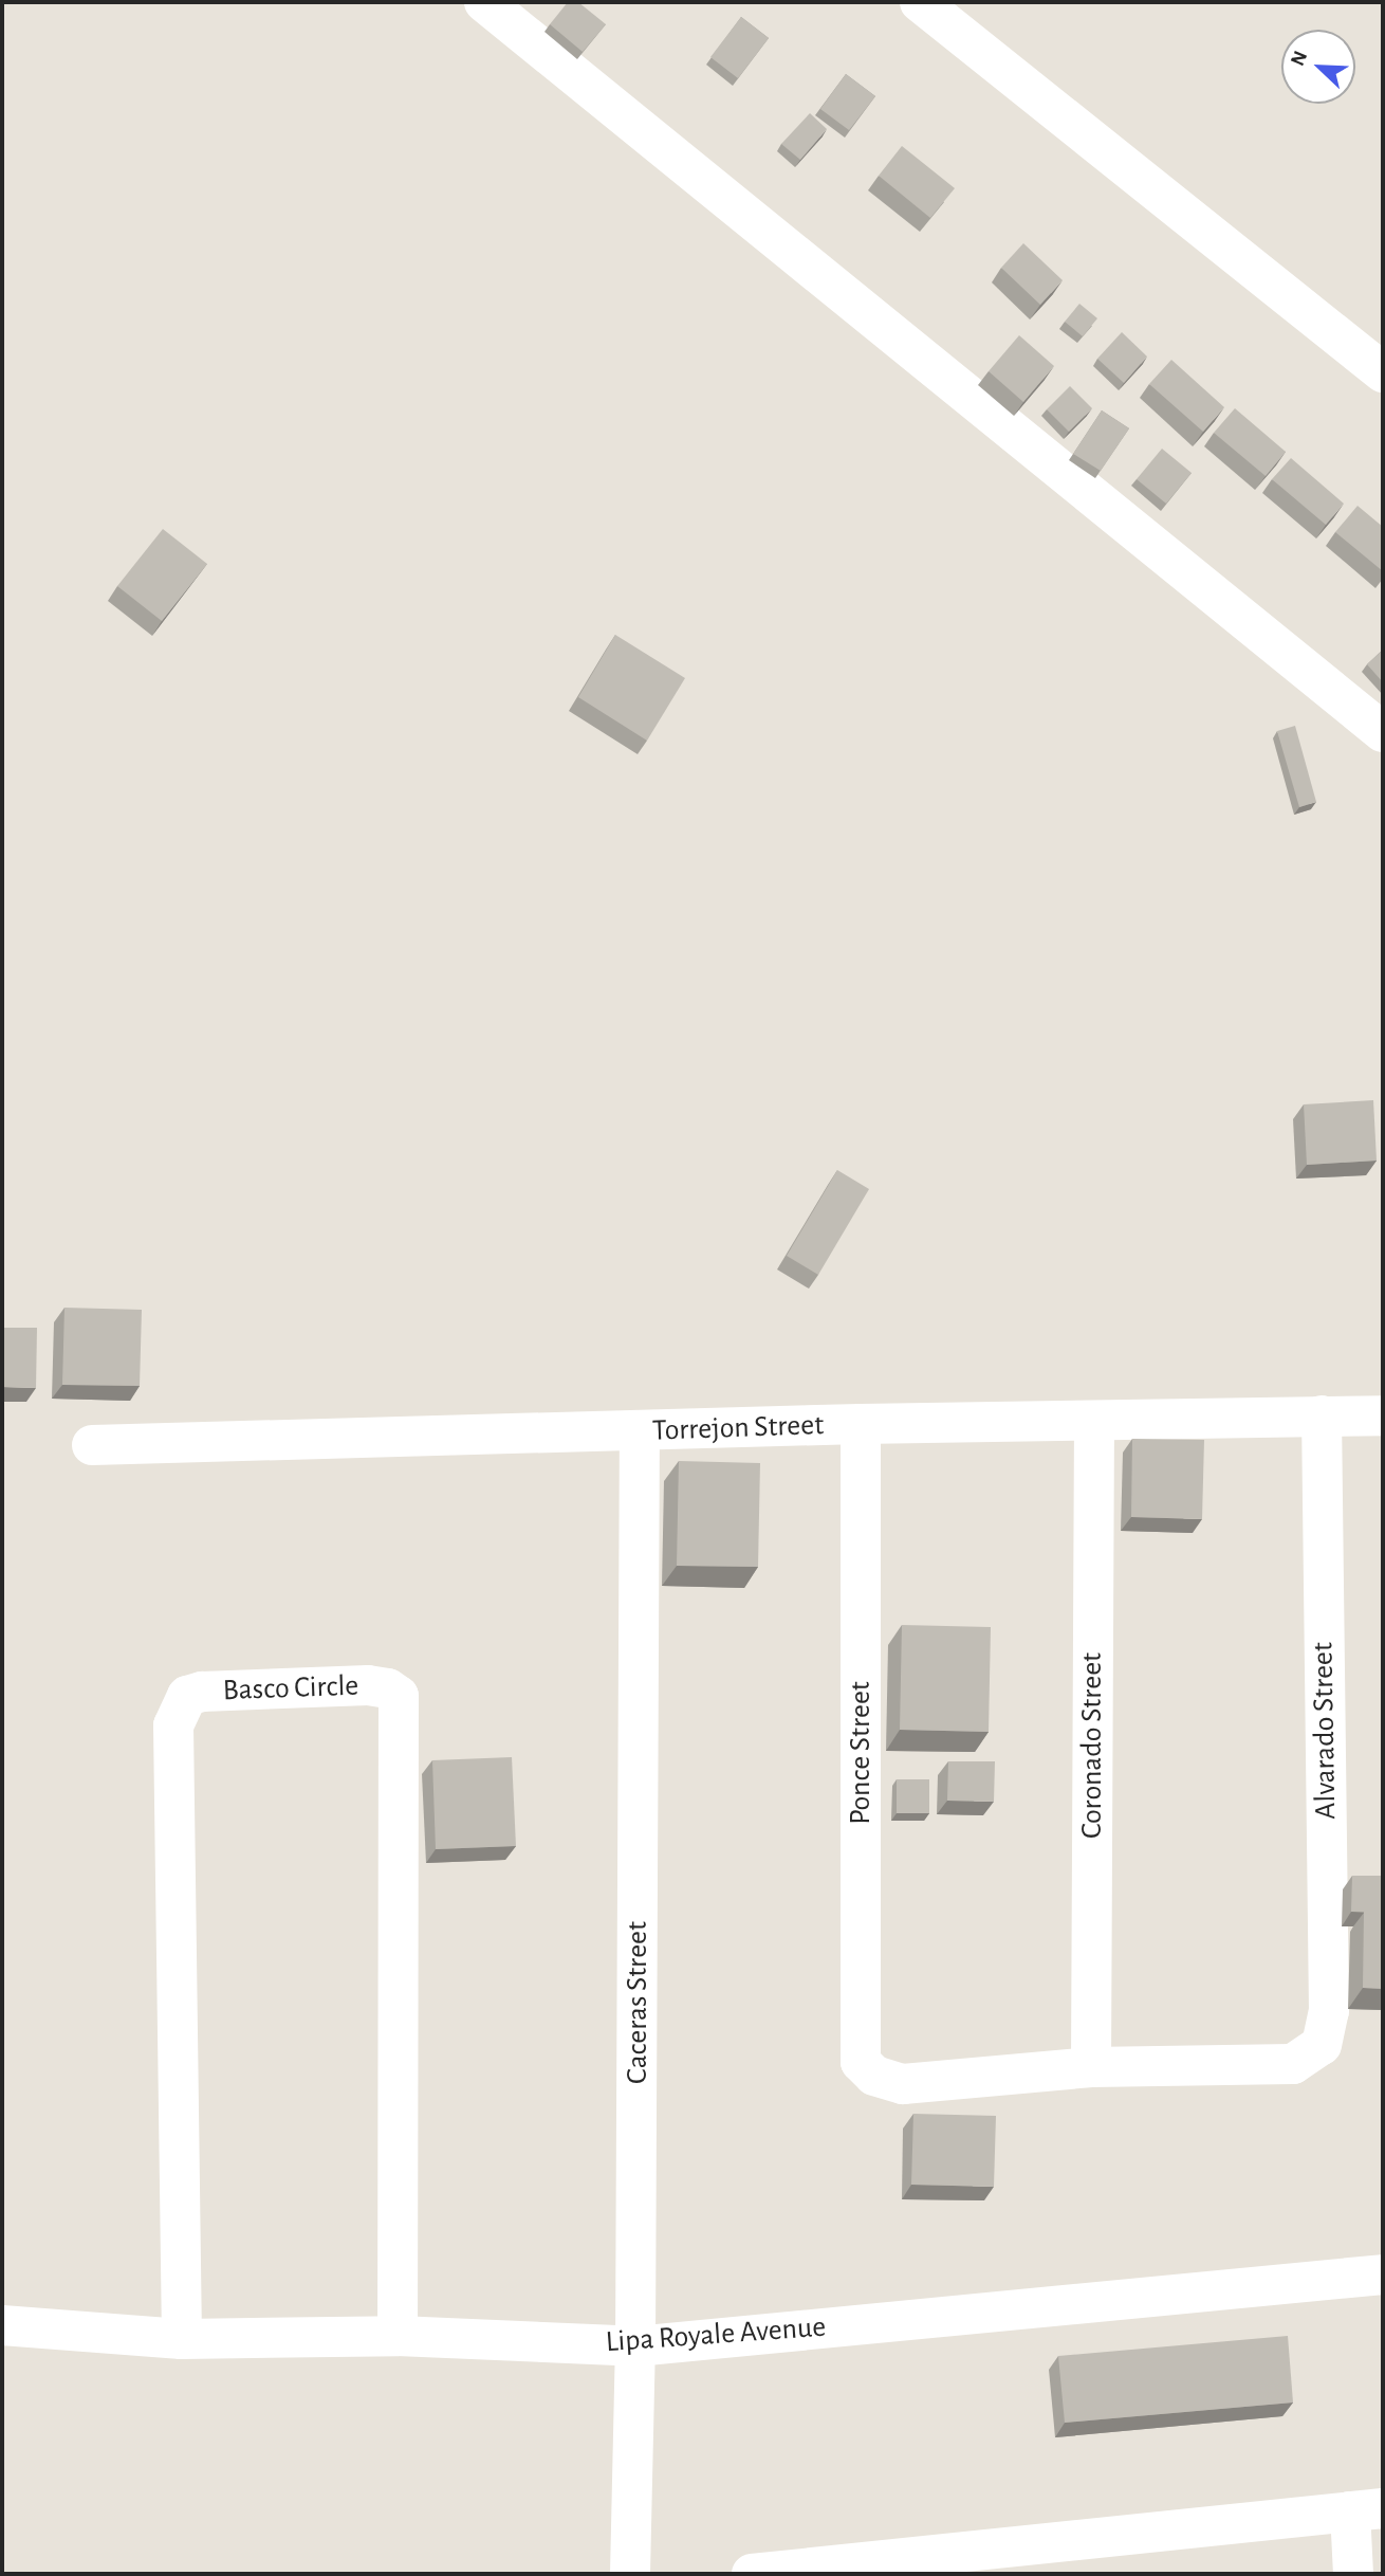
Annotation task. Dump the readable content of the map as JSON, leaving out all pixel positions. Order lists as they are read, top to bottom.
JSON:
{
  "streets": {
    "street": [
      "Torrejon Street",
      "Basco Circle",
      "Alvarado Street",
      "Coronado Street",
      "Ponce Street",
      "Caceras Street",
      "Lipa Royale Avenue"
    ]
  },
  "crossings": [
    ["Torrejon Street", "Alvarado Street"],
    ["Torrejon Street", "Coronado Street"],
    ["Torrejon Street", "Ponce Street"],
    ["Torrejon Street", "Caceras Street"],
    ["Basco Circle", "Lipa Royale Avenue"],
    ["Alvarado Street", "Coronado Street"],
    ["Alvarado Street", "Ponce Street"],
    ["Coronado Street", "Ponce Street"],
    ["Caceras Street", "Lipa Royale Avenue"]
  ],
  "north": "top left"
}
